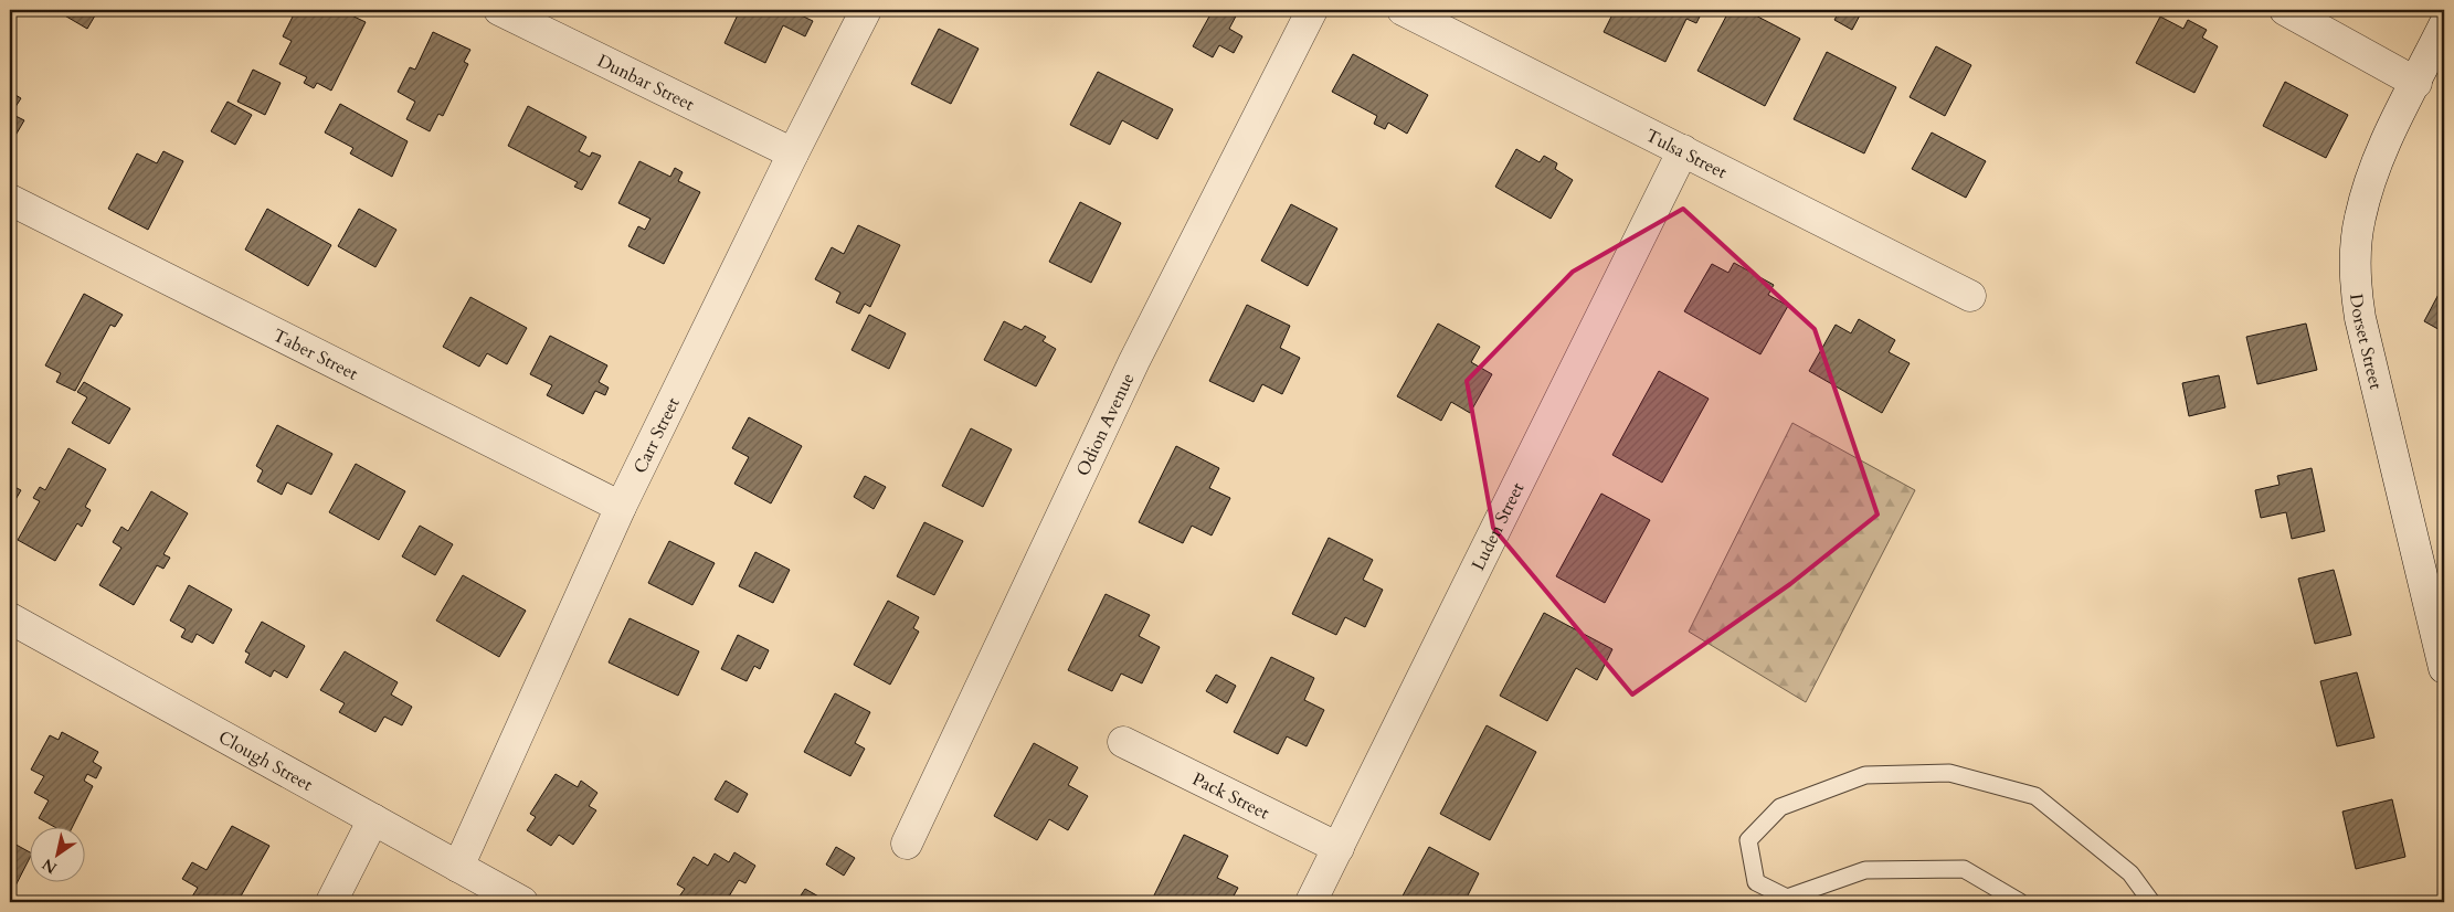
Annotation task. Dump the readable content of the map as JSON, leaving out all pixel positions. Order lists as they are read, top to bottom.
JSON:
{
  "streets": {
    "street": [
      "Dunbar Street",
      "Tulsa Street",
      "Dorset Street",
      "Taber Street",
      "Odion Avenue",
      "Carr Street",
      "Luden Street",
      "Clough Street",
      "Pack Street"
    ]
  },
  "crossings": [
    ["Dunbar Street", "Carr Street"],
    ["Tulsa Street", "Luden Street"],
    ["Taber Street", "Carr Street"],
    ["Carr Street", "Clough Street"],
    ["Luden Street", "Pack Street"]
  ],
  "north": "bottom left"
}
